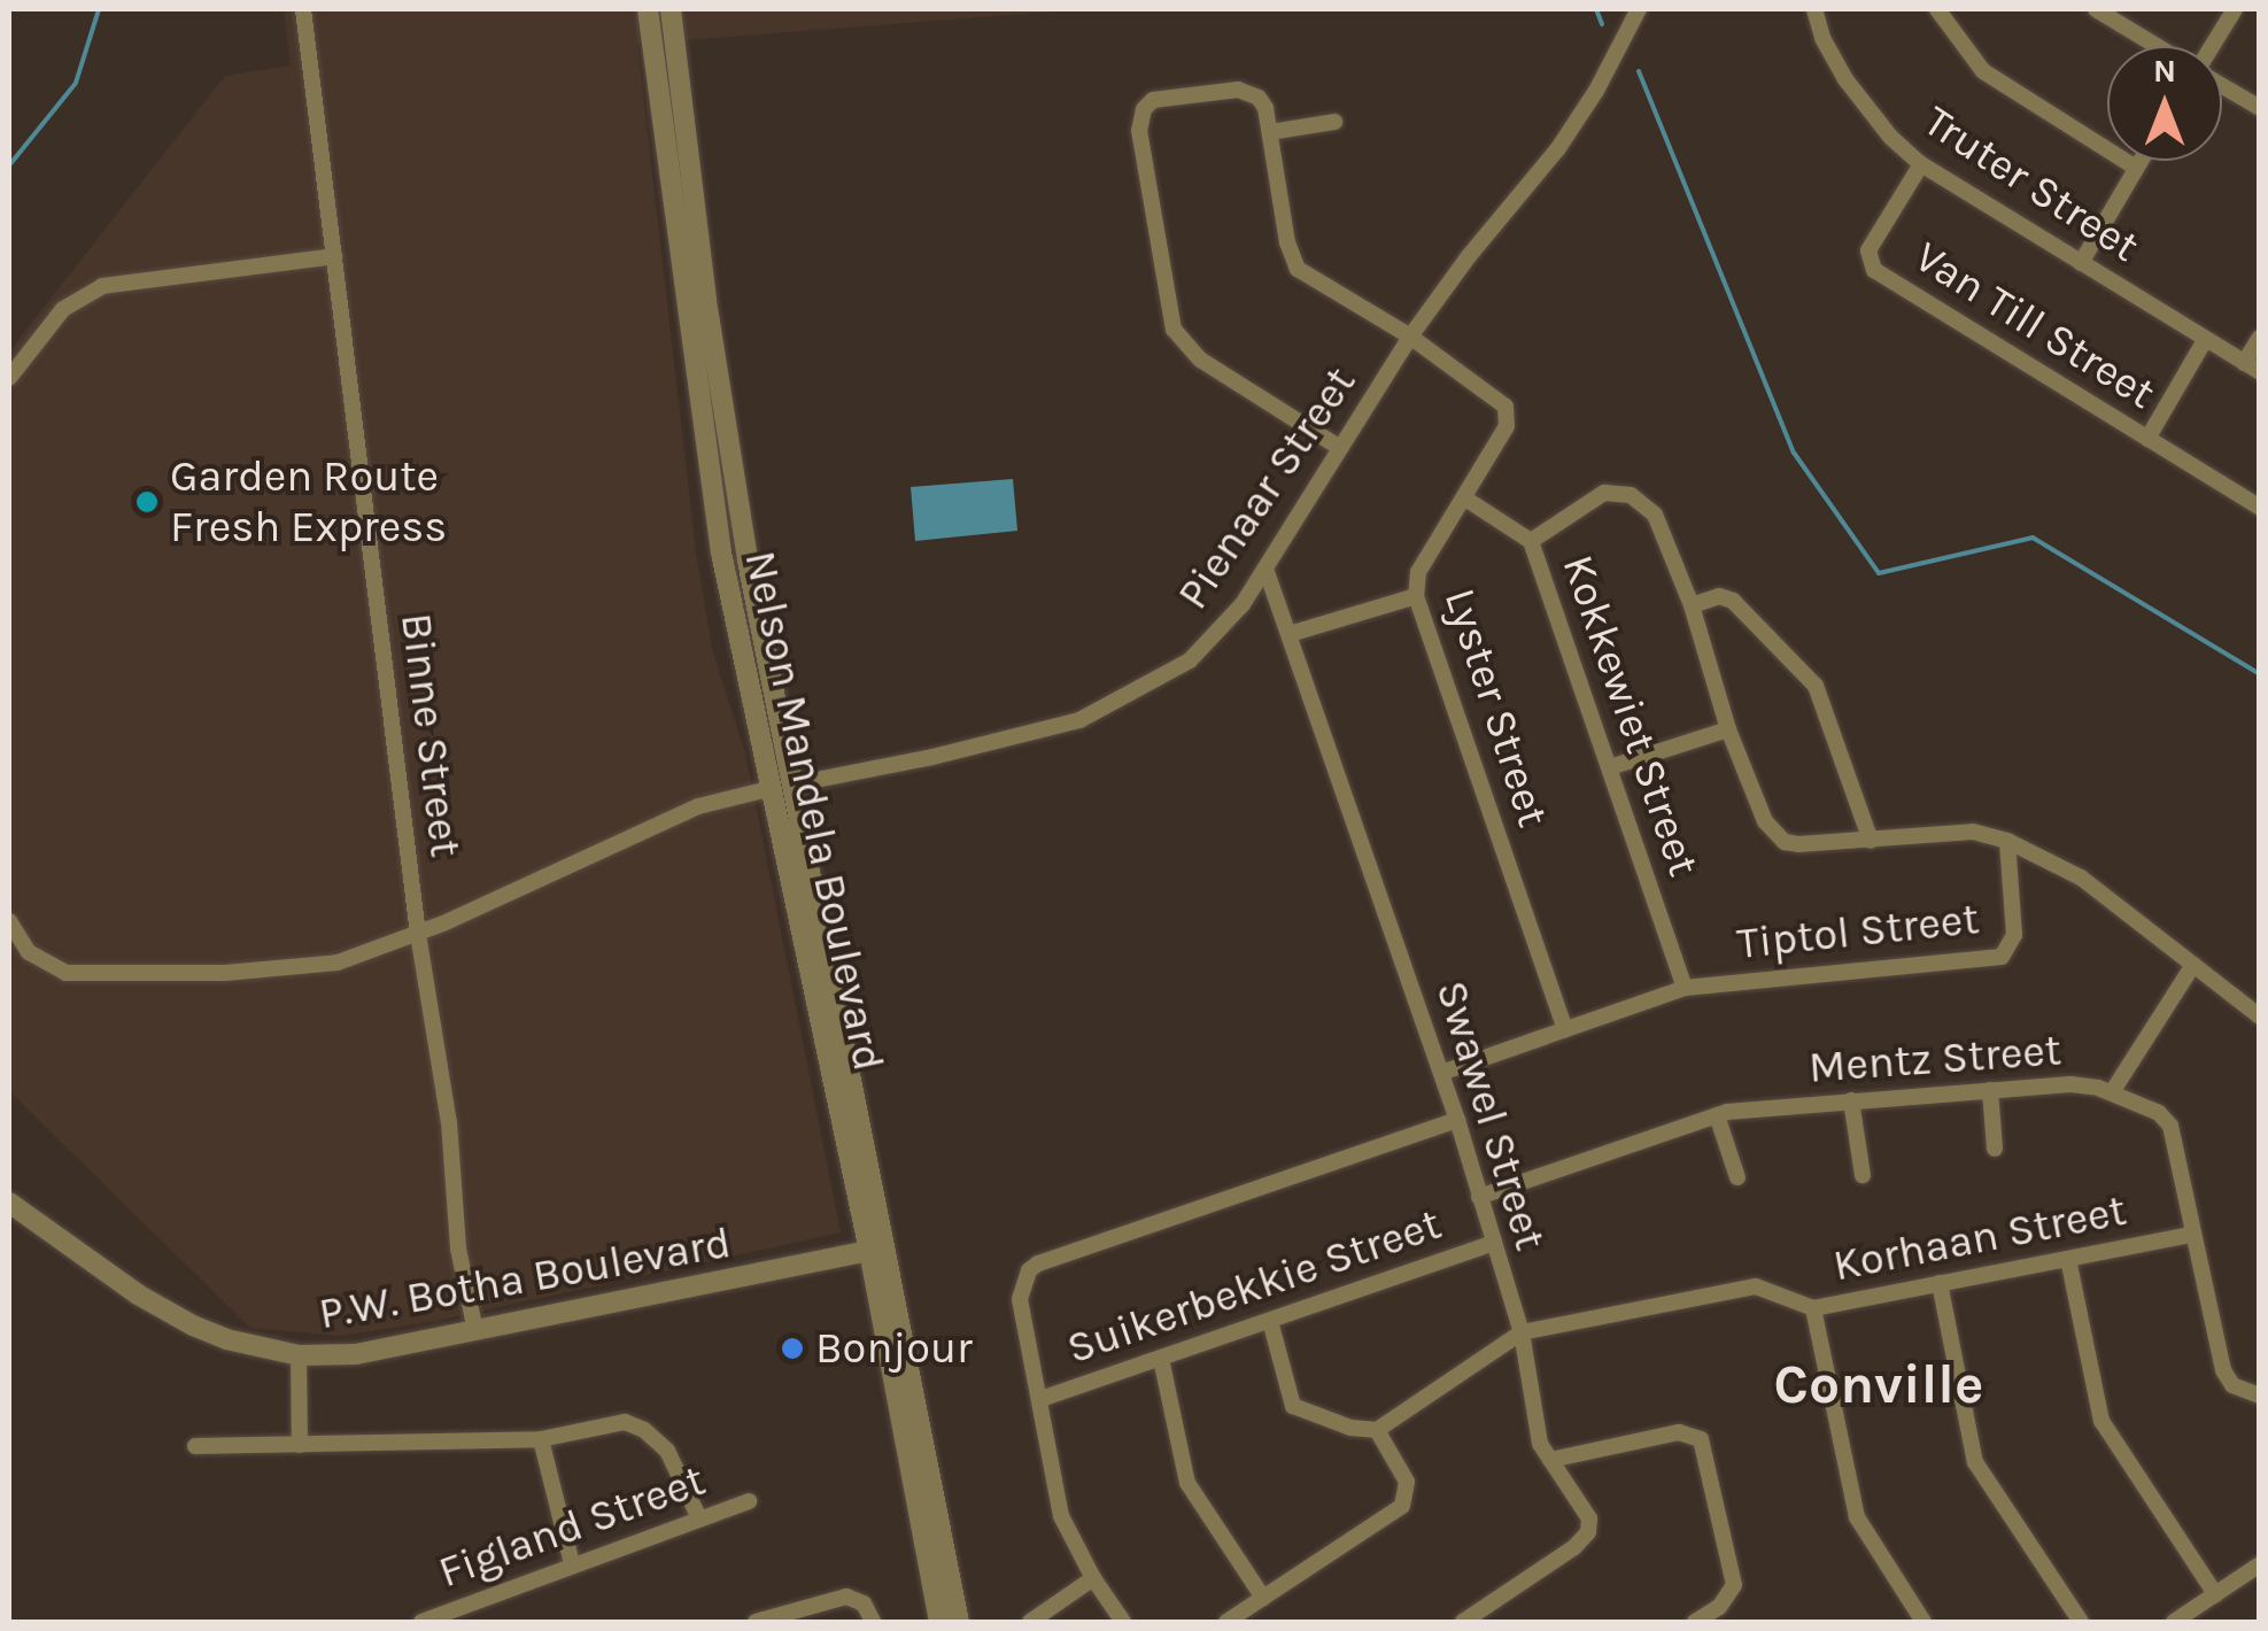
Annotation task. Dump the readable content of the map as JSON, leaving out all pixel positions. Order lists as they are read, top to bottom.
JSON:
{
  "streets": {
    "street": [
      "Truter Street",
      "Van Till Street",
      "Pienaar Street",
      "Lyster Street",
      "Kokkewiet Street",
      "Binne Street",
      "Nelson Mandela Boulevard",
      "Tiptol Street",
      "Mentz Street",
      "Swawel Street",
      "Korhaan Street",
      "P.W. Botha Boulevard",
      "Suikerbekkie Street",
      "Figland Street"
    ]
  },
  "crossings": [
    ["Truter Street", "Van Till Street"],
    ["Pienaar Street", "Lyster Street"],
    ["Pienaar Street", "Binne Street"],
    ["Pienaar Street", "Nelson Mandela Boulevard"],
    ["Pienaar Street", "Swawel Street"],
    ["Lyster Street", "Kokkewiet Street"],
    ["Lyster Street", "Tiptol Street"],
    ["Kokkewiet Street", "Tiptol Street"],
    ["Binne Street", "P.W. Botha Boulevard"],
    ["Nelson Mandela Boulevard", "P.W. Botha Boulevard"],
    ["Tiptol Street", "Swawel Street"],
    ["Mentz Street", "Swawel Street"],
    ["Mentz Street", "Korhaan Street"],
    ["Swawel Street", "Korhaan Street"],
    ["Swawel Street", "Suikerbekkie Street"]
  ],
  "districts": ["Conville"],
  "places": ["Garden Route Fresh Express", "Bonjour"],
  "north": "top"
}
